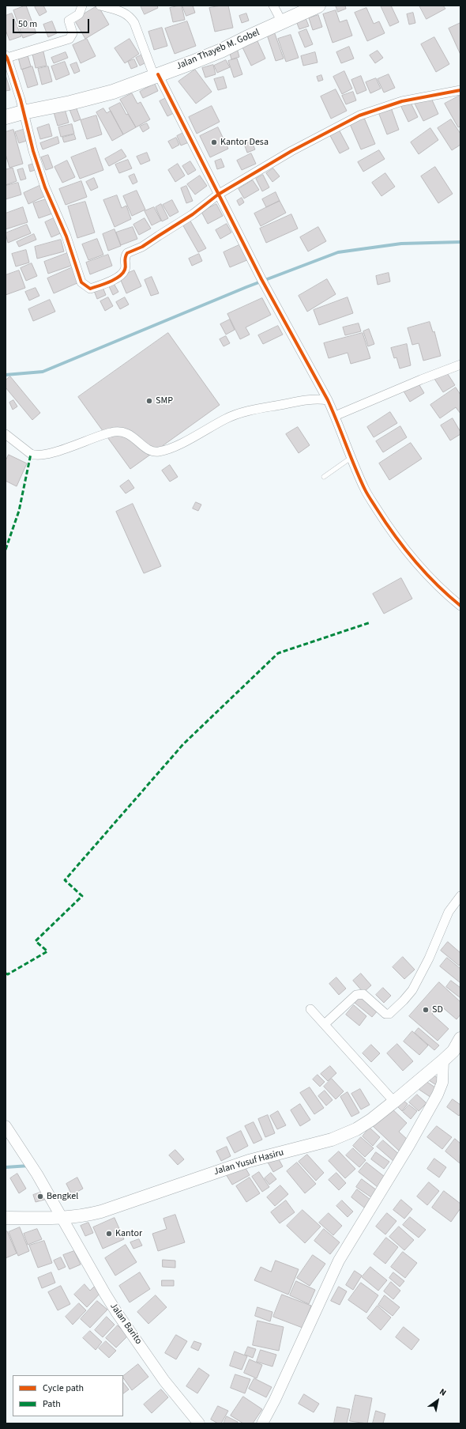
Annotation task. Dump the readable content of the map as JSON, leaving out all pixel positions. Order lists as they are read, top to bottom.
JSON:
{
  "streets": {
    "main road": ["Jalan Thayeb M. Gobel", "Jalan Yusuf Hasiru"],
    "street": ["Jalan Barito"]
  },
  "crossings": [
    ["Jalan Yusuf Hasiru", "Jalan Barito"]
  ],
  "places": [
    "Kantor Desa",
    "SMP",
    "SD",
    "Bengkel",
    "Kantor"
  ],
  "legend": ["Cycle path", "Path"],
  "scale_bar": "50 m",
  "north": "top right"
}
